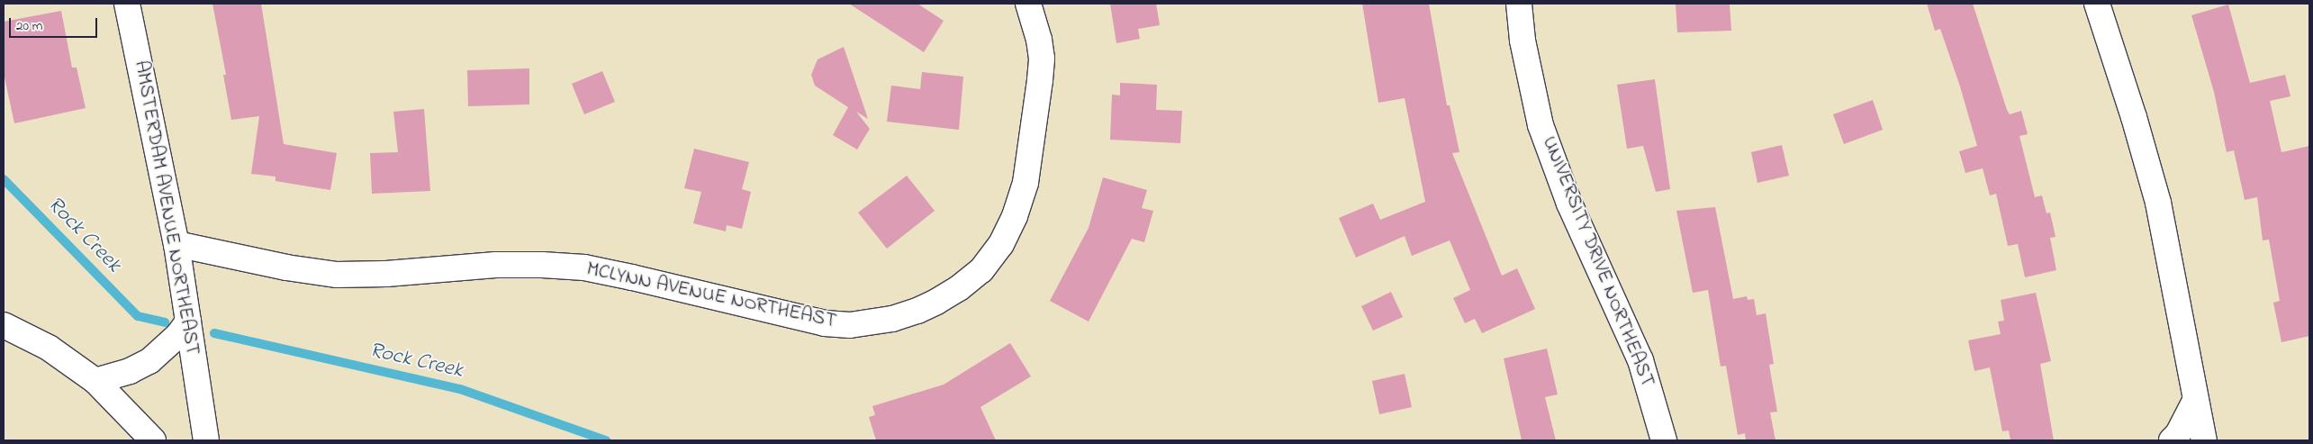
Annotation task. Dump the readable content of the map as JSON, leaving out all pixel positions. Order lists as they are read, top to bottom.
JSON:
{
  "streets": {
    "street": ["AMSTERDAM AVENUE NORTHEAST", "UNIVERSITY DRIVE NORTHEAST", "MCLYNN AVENUE NORTHEAST"]
  },
  "crossings": [
    ["AMSTERDAM AVENUE NORTHEAST", "MCLYNN AVENUE NORTHEAST"]
  ],
  "water": ["Rock Creek"],
  "scale_bar": "20 m"
}
